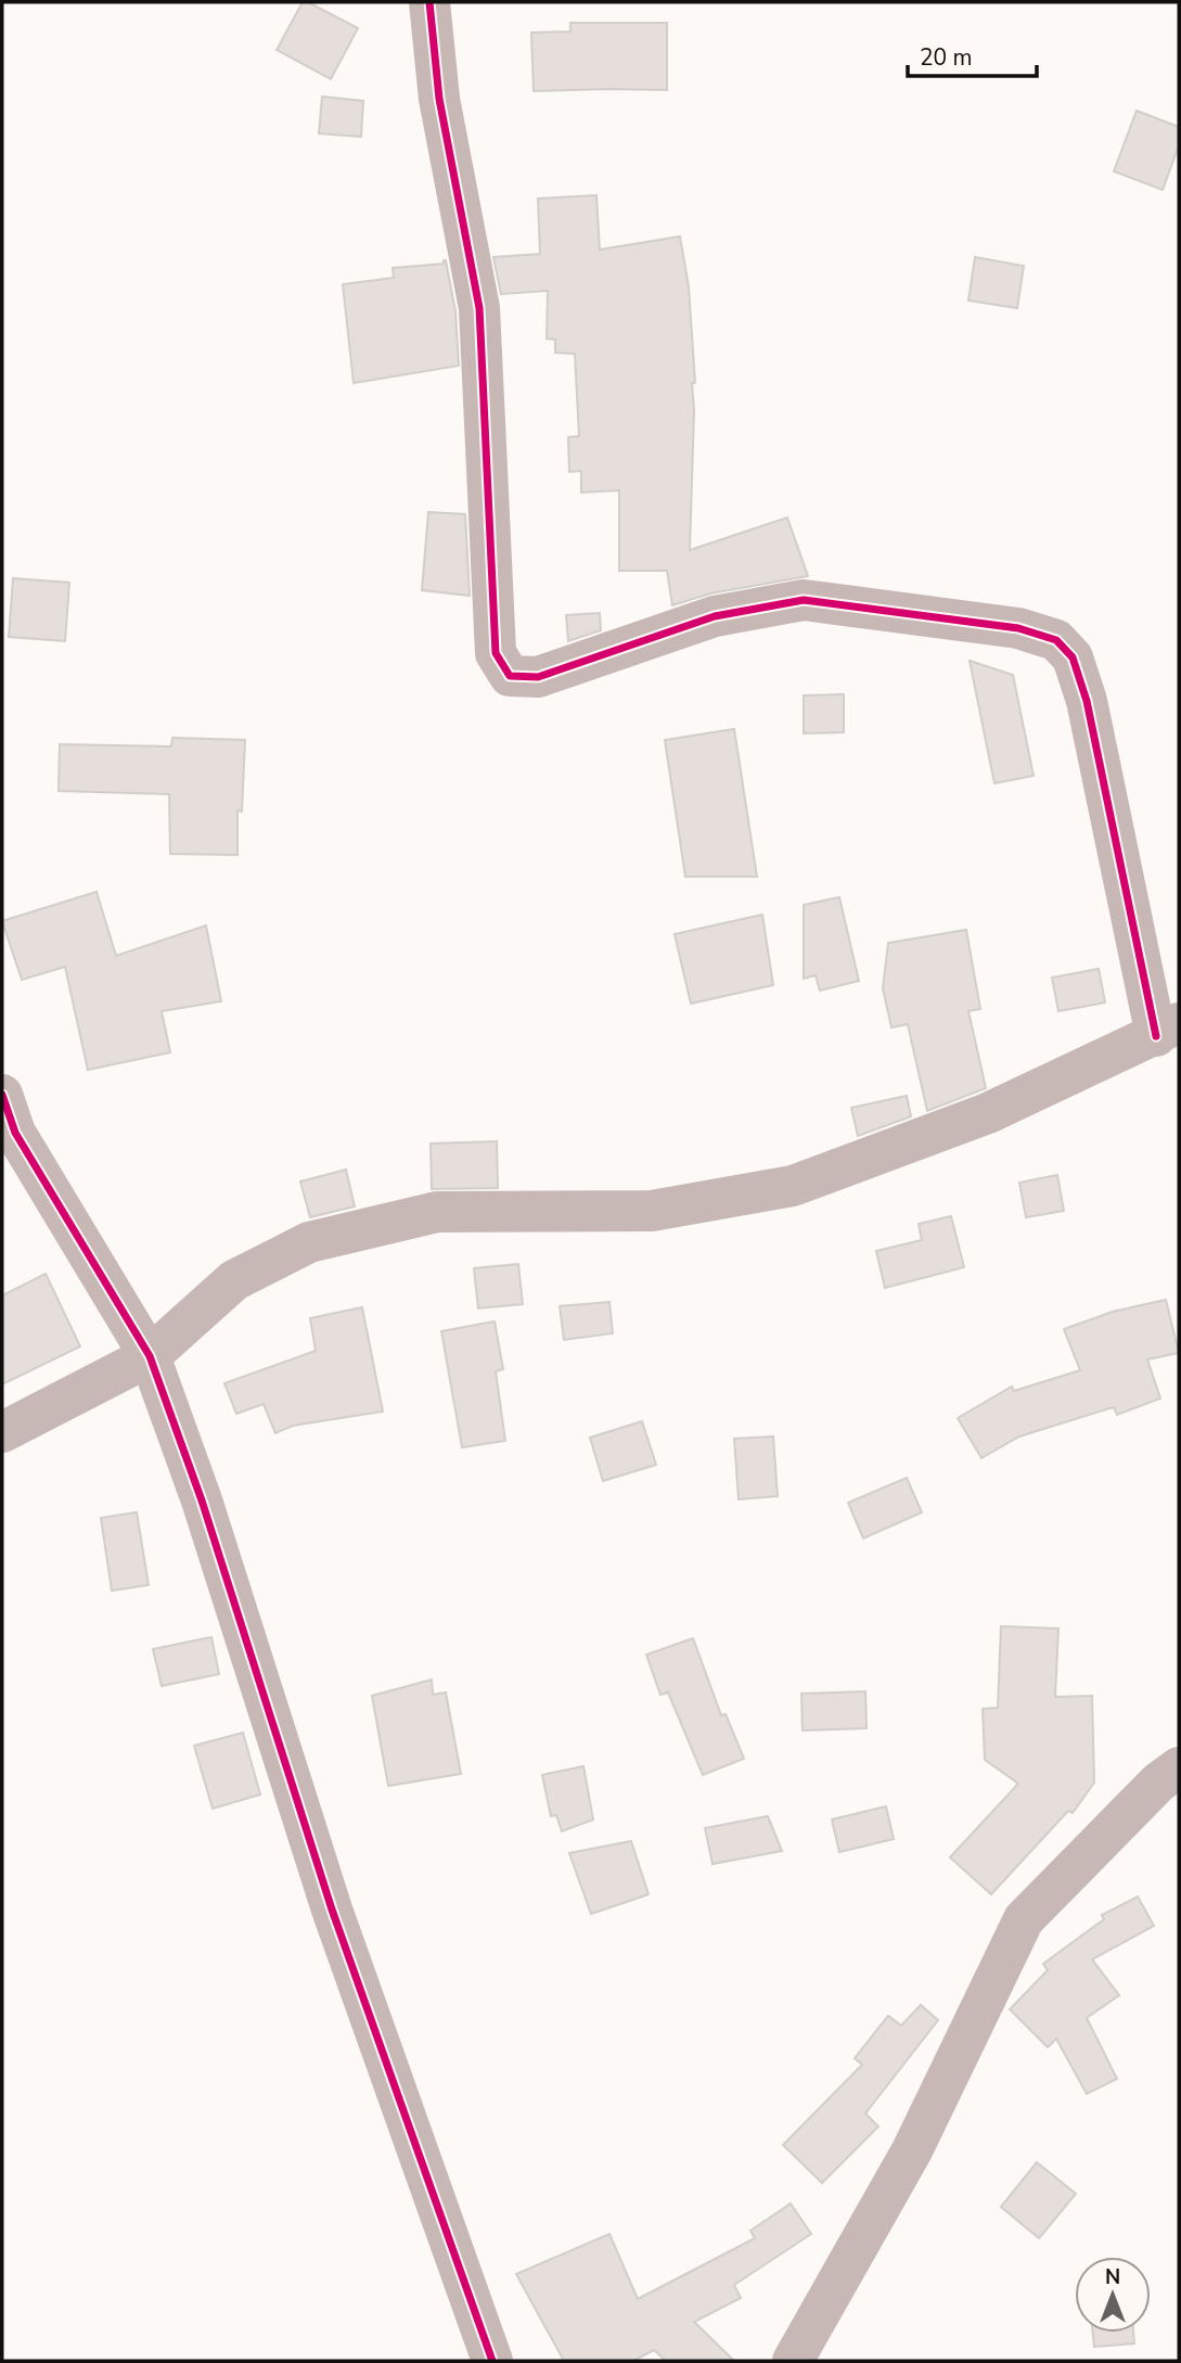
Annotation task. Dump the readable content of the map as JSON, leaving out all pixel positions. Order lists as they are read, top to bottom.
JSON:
{
  "scale_bar": "20 m",
  "north": "top"
}
